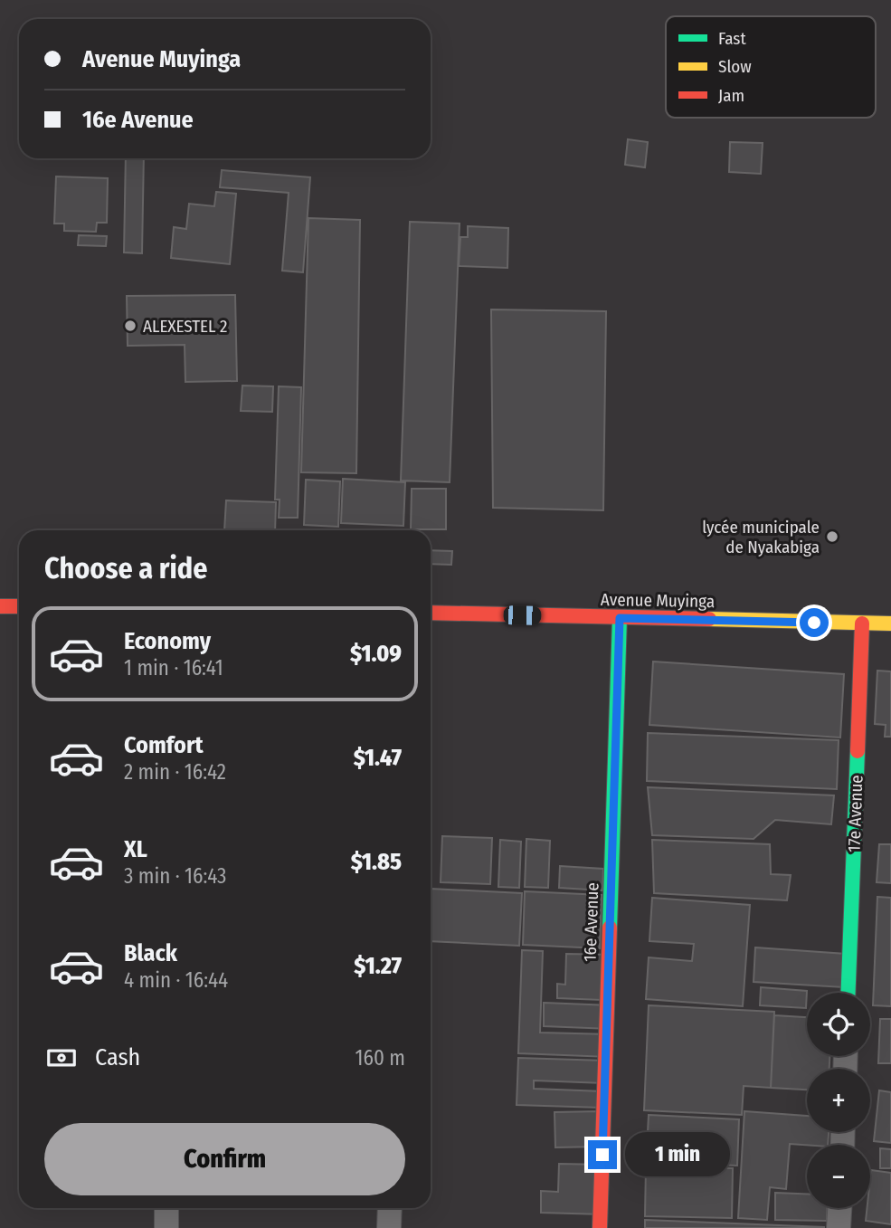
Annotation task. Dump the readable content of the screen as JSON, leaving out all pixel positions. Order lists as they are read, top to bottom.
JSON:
{
  "streets": {
    "street": ["Avenue Muyinga", "17e Avenue", "16e Avenue"]
  },
  "crossings": [
    ["Avenue Muyinga", "17e Avenue"],
    ["Avenue Muyinga", "16e Avenue"]
  ],
  "places": ["ALEXESTEL 2", "lycée municipale de Nyakabiga"],
  "legend": ["Fast", "Slow", "Jam"],
  "page": {
    "banner": ["Avenue Muyinga", "16e Avenue"],
    "heading": "Choose a ride",
    "list": [
      {
        "name": "Economy",
        "note": "1 min · 16:41",
        "value": "$1.09"
      },
      {
        "name": "Comfort",
        "note": "2 min · 16:42",
        "value": "$1.47"
      },
      {
        "name": "XL",
        "note": "3 min · 16:43",
        "value": "$1.85"
      },
      {
        "name": "Black",
        "note": "4 min · 16:44",
        "value": "$1.27"
      }
    ],
    "map_buttons": ["+", "−"],
    "pay": ["Cash", "160 m"],
    "buttons": "Confirm",
    "bubble": "1 min"
  }
}
